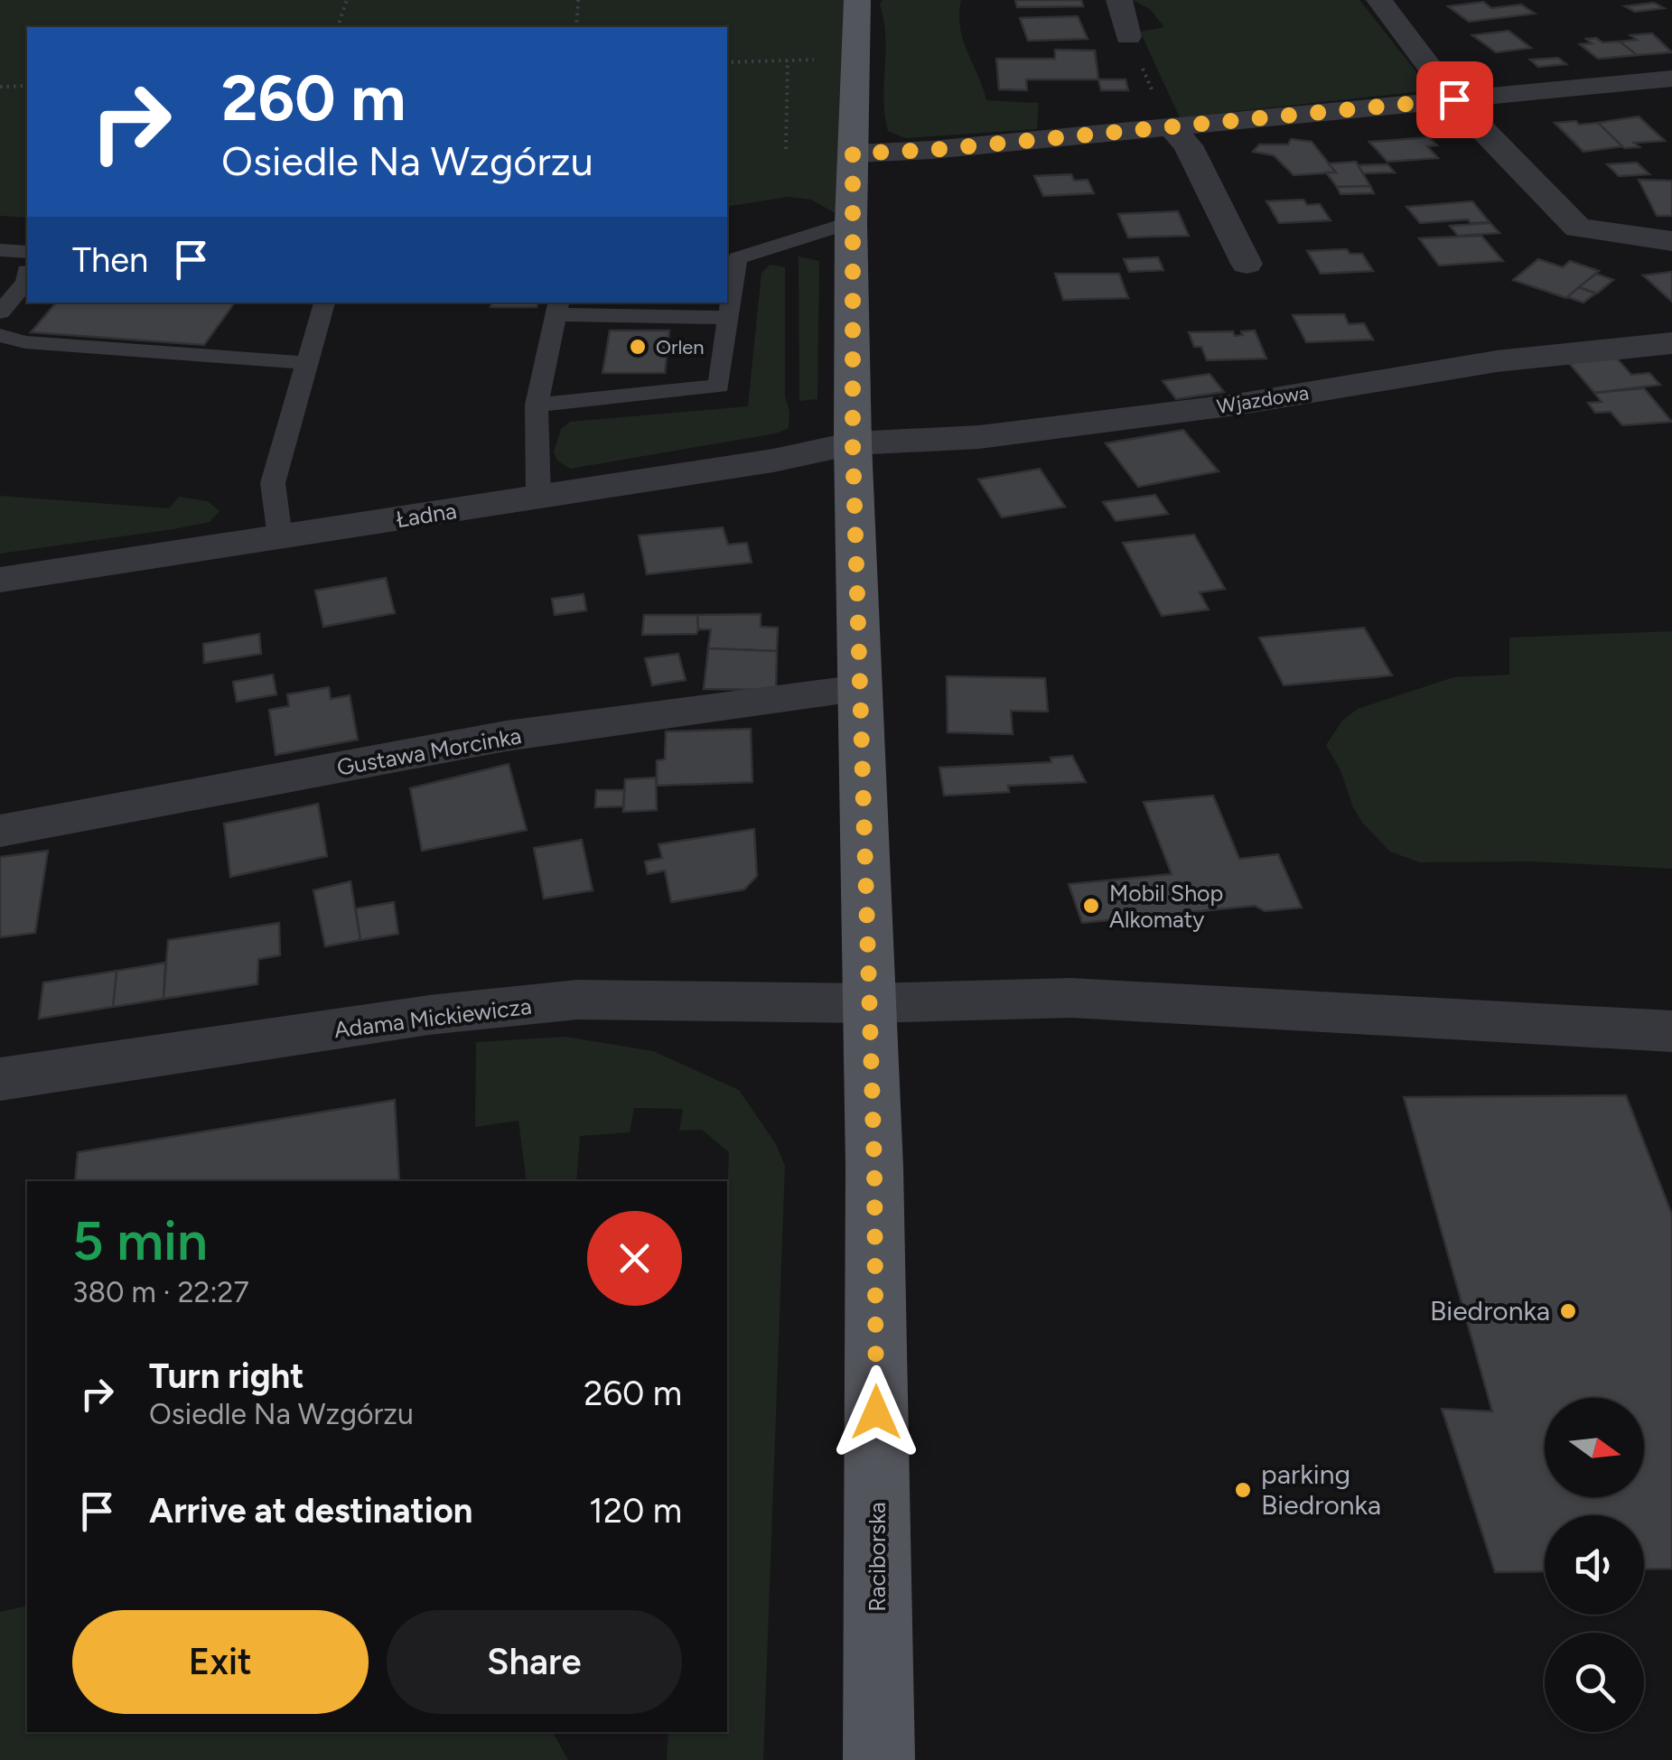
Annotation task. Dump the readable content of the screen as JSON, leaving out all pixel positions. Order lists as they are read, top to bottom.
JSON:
{
  "streets": {
    "main road": ["Raciborska"],
    "street": [
      "Wjazdowa",
      "Ładna",
      "Gustawa Morcinka",
      "Adama Mickiewicza"
    ]
  },
  "crossings": [
    ["Wjazdowa", "Ładna"],
    ["Wjazdowa", "Raciborska"],
    ["Ładna", "Raciborska"],
    ["Gustawa Morcinka", "Raciborska"],
    ["Adama Mickiewicza", "Raciborska"]
  ],
  "places": [
    "Orlen",
    "Mobil Shop Alkomaty",
    "Biedronka",
    "parking Biedronka"
  ],
  "north": "right",
  "page": {
    "turn": ["260 m", "Osiedle Na Wzgórzu"],
    "then": "Then",
    "heading": ["5 min", "380 m · 22:27"],
    "list": [
      {
        "name": "Turn right",
        "note": "Osiedle Na Wzgórzu",
        "value": "260 m"
      },
      {
        "name": "Arrive at destination",
        "value": "120 m"
      }
    ],
    "buttons": ["Exit", "Share"]
  }
}
